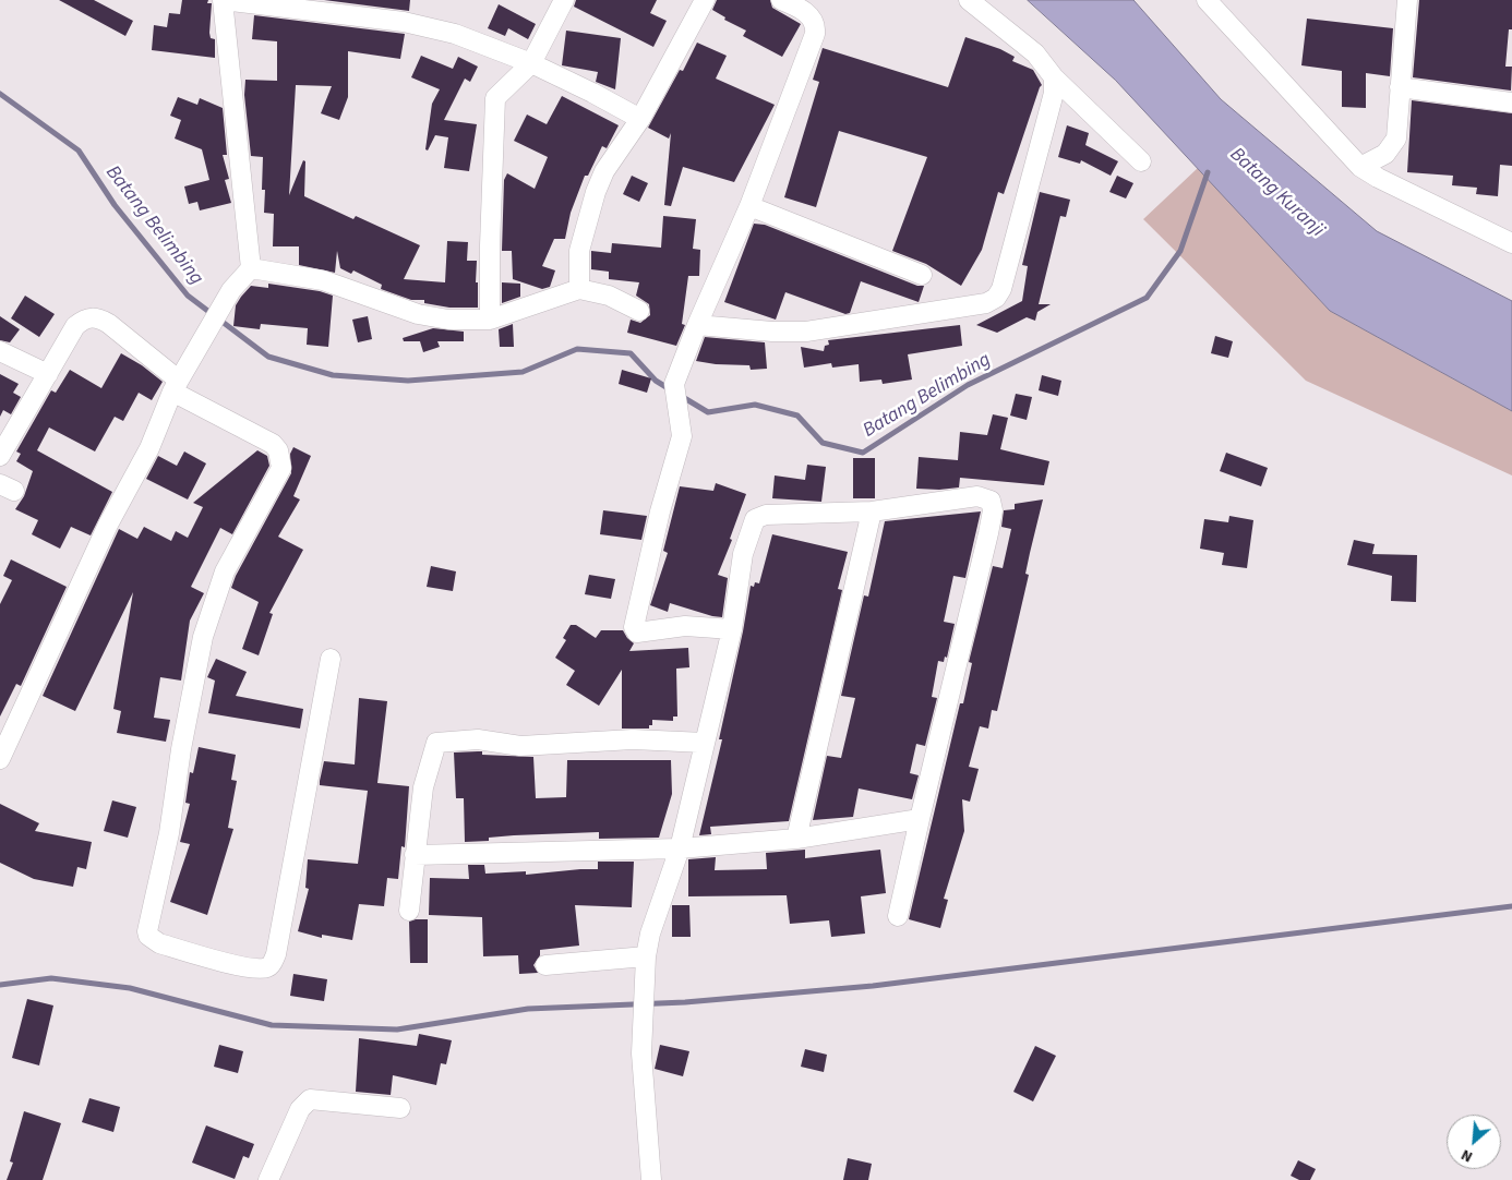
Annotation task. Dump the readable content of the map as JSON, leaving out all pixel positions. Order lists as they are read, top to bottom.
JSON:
{
  "water": ["Batang Kuranji", "Batang Belimbing"],
  "north": "bottom left"
}
